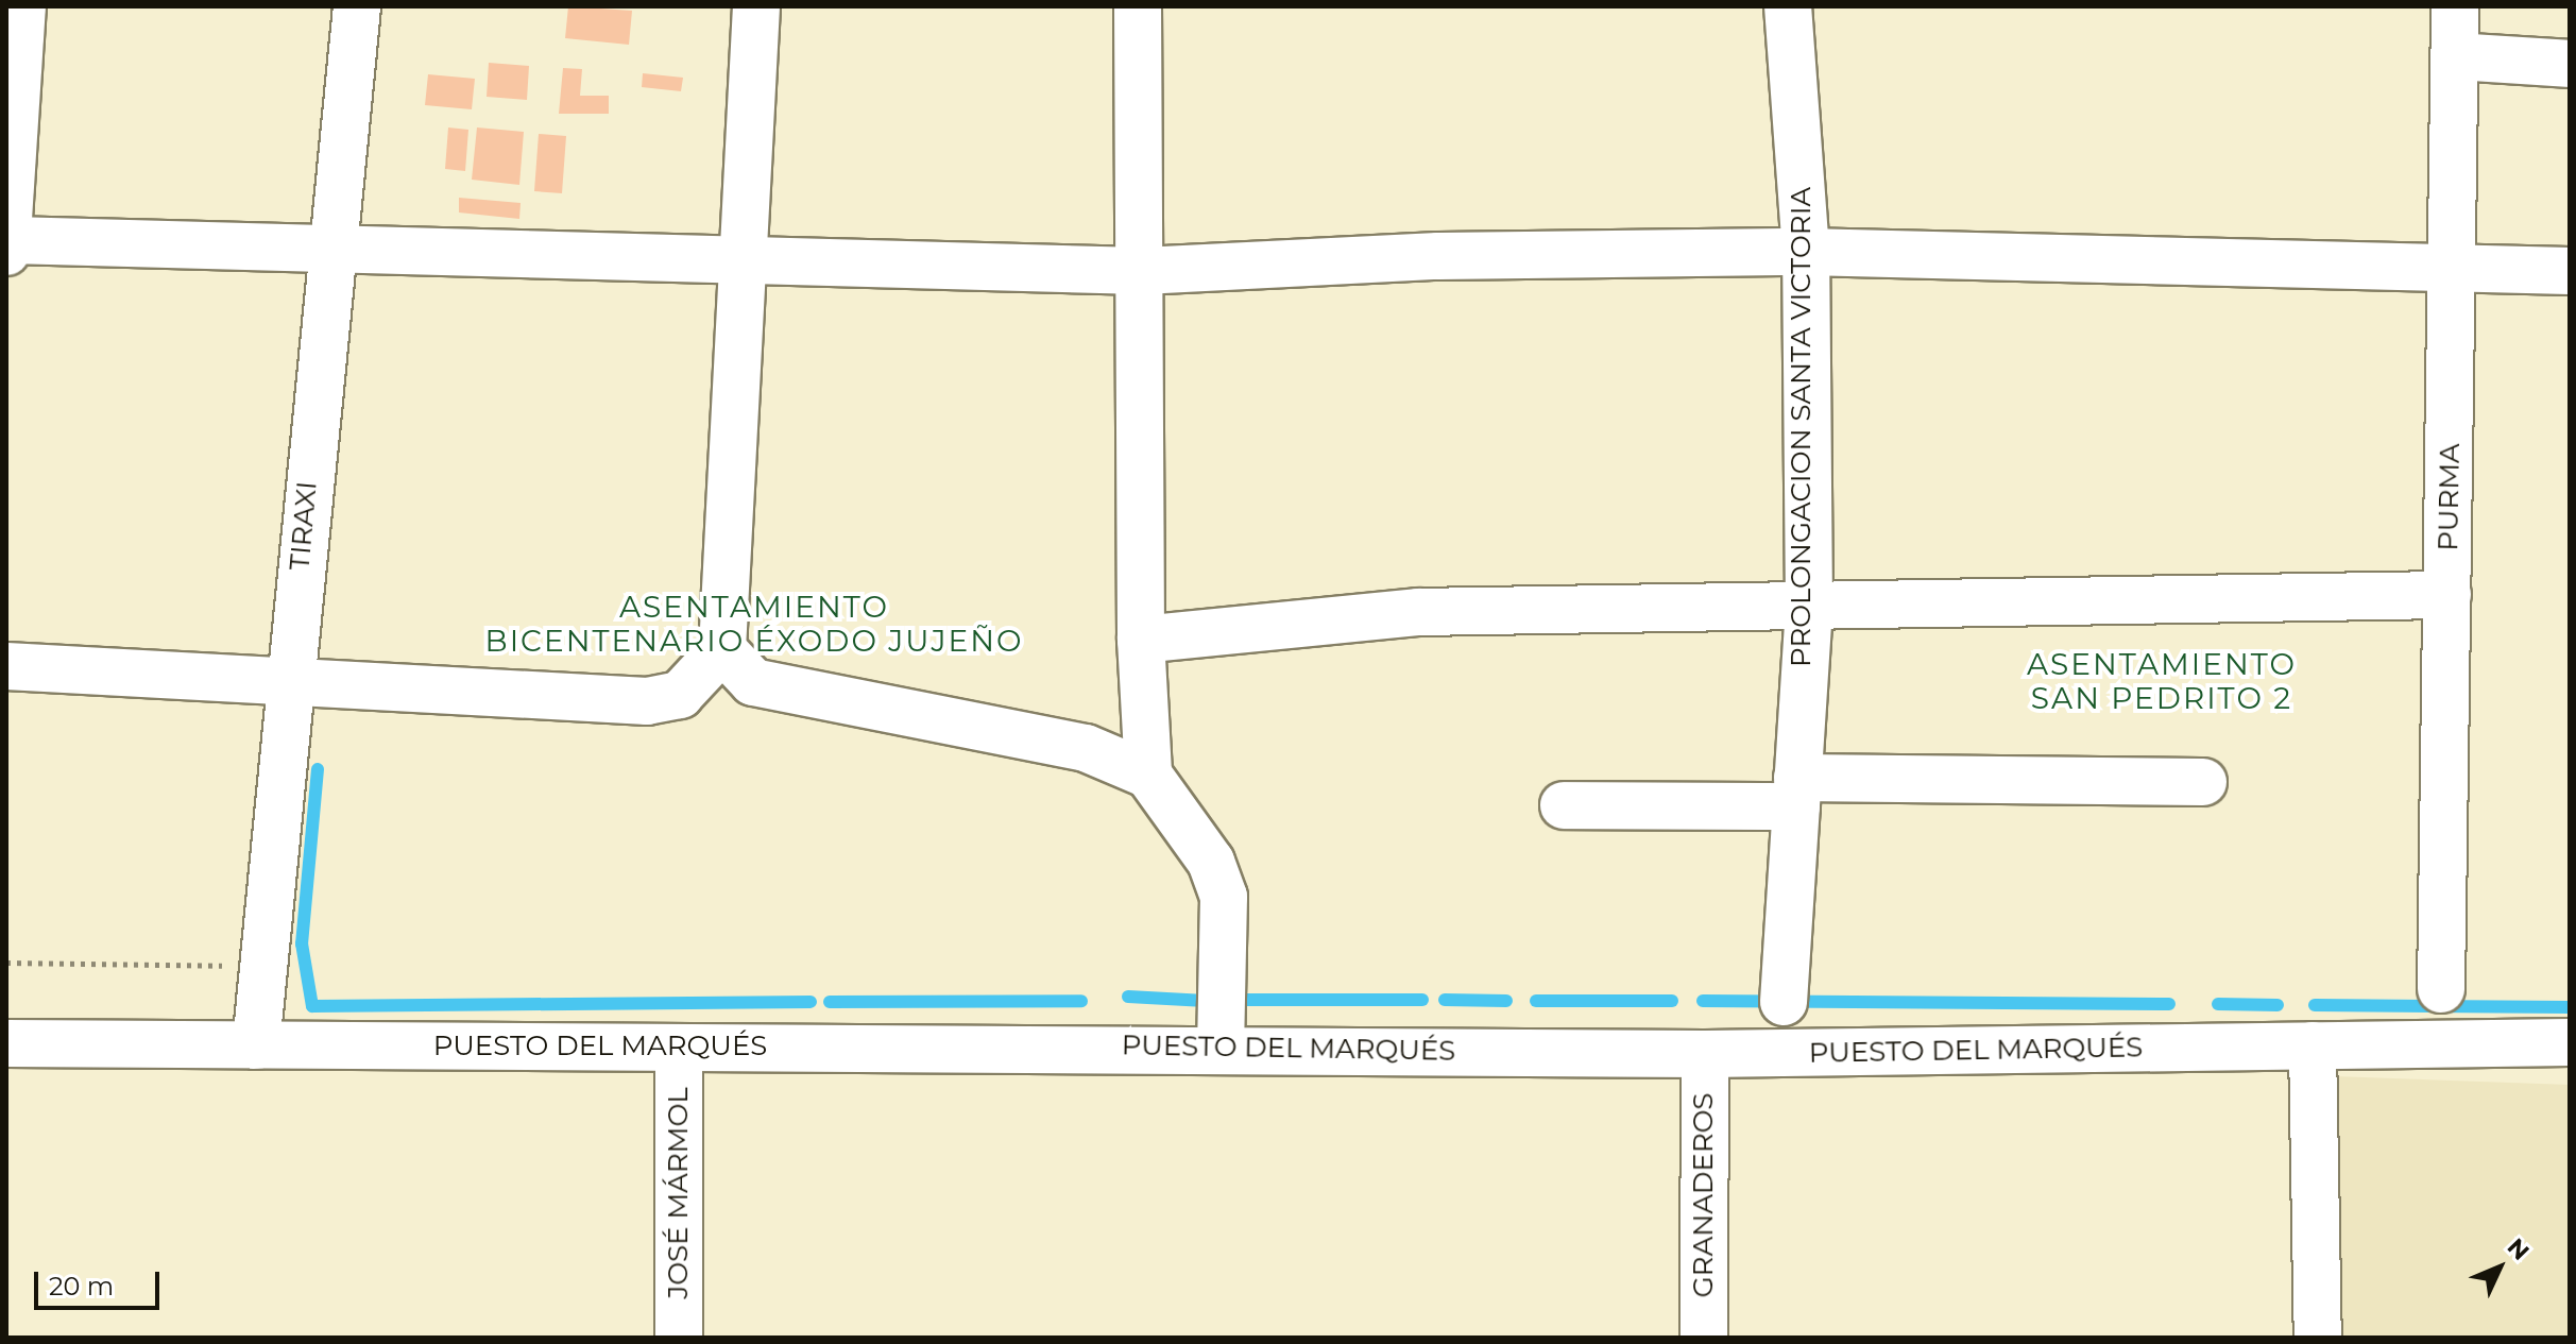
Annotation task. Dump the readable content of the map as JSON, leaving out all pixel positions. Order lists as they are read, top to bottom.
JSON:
{
  "streets": {
    "street": [
      "PROLONGACION SANTA VICTORIA",
      "PURMA",
      "TIRAXI",
      "PUESTO DEL MARQUÉS",
      "JOSÉ MÁRMOL",
      "GRANADEROS"
    ]
  },
  "crossings": [
    ["TIRAXI", "PUESTO DEL MARQUÉS"],
    ["PUESTO DEL MARQUÉS", "JOSÉ MÁRMOL"],
    ["PUESTO DEL MARQUÉS", "GRANADEROS"]
  ],
  "districts": ["ASENTAMIENTO BICENTENARIO ÉXODO JUJEÑO", "ASENTAMIENTO SAN PEDRITO 2"],
  "scale_bar": "20 m",
  "north": "top right"
}
